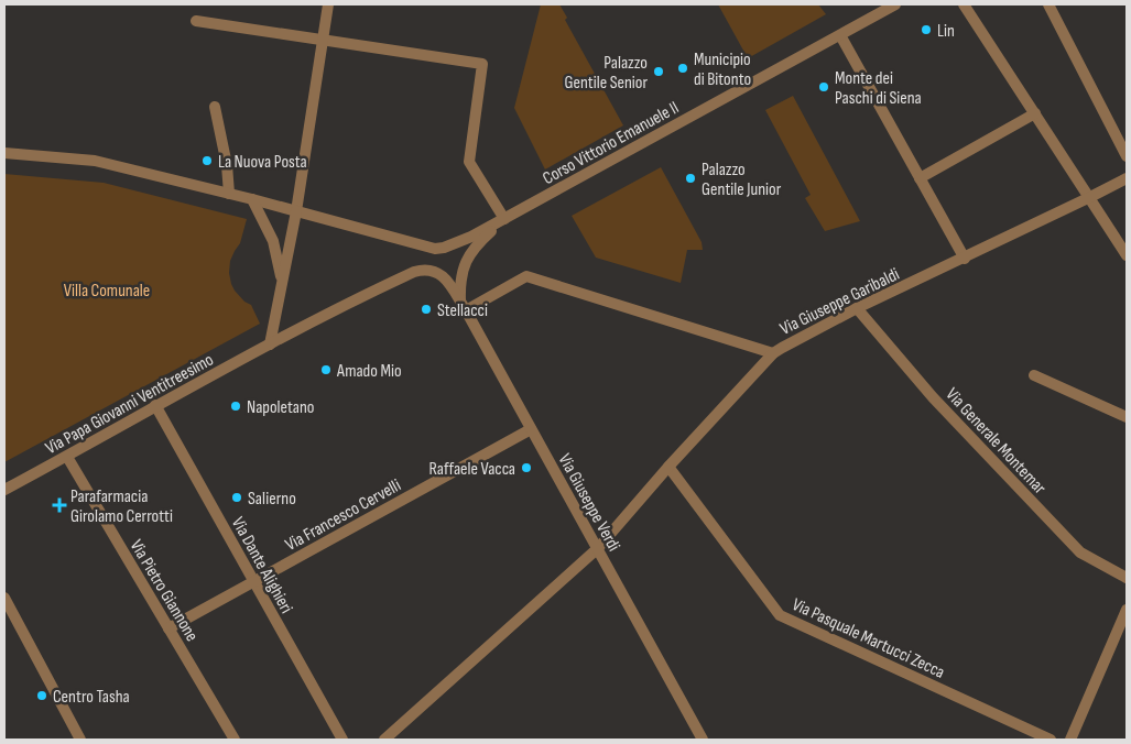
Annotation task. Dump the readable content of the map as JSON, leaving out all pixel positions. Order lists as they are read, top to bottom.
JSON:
{
  "streets": {
    "street": [
      "Corso Vittorio Emanuele II",
      "Via Giuseppe Garibaldi",
      "Via Papa Giovanni Ventitreesimo",
      "Via Generale Montemar",
      "Via Giuseppe Verdi",
      "Via Francesco Cervelli",
      "Via Dante Alighieri",
      "Via Pietro Giannone",
      "Via Pasquale Martucci Zecca"
    ]
  },
  "crossings": [
    ["Via Giuseppe Garibaldi", "Via Generale Montemar"],
    ["Via Giuseppe Garibaldi", "Via Giuseppe Verdi"],
    ["Via Giuseppe Garibaldi", "Via Pasquale Martucci Zecca"],
    ["Via Papa Giovanni Ventitreesimo", "Via Giuseppe Verdi"],
    ["Via Papa Giovanni Ventitreesimo", "Via Dante Alighieri"],
    ["Via Papa Giovanni Ventitreesimo", "Via Pietro Giannone"],
    ["Via Giuseppe Verdi", "Via Francesco Cervelli"],
    ["Via Francesco Cervelli", "Via Dante Alighieri"],
    ["Via Francesco Cervelli", "Via Pietro Giannone"]
  ],
  "parks": ["Villa Comunale"],
  "places": {
    "other": [
      "Lin",
      "Municipio di Bitonto",
      "Palazzo Gentile Senior",
      "Monte dei Paschi di Siena",
      "La Nuova Posta",
      "Palazzo Gentile Junior",
      "Stellacci",
      "Amado Mio",
      "Napoletano",
      "Raffaele Vacca",
      "Salierno",
      "Centro Tasha"
    ],
    "health": ["Parafarmacia Girolamo Cerrotti"]
  }
}
